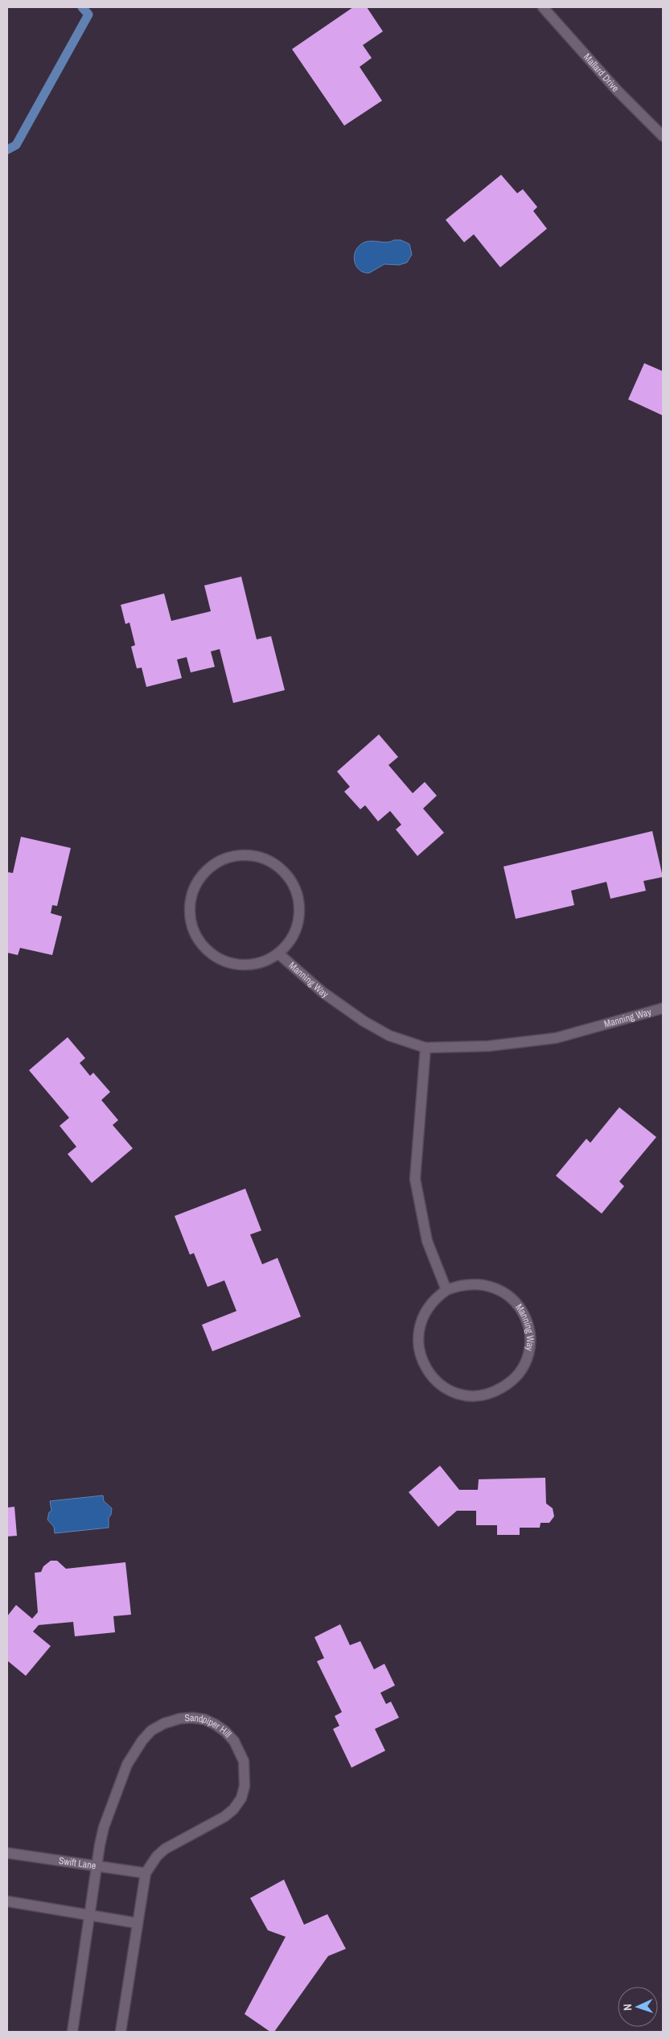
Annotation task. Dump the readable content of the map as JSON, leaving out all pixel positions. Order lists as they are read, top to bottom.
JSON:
{
  "streets": {
    "street": [
      "Mallard Drive",
      "Manning Way",
      "Sandpiper Hill",
      "Swift Lane"
    ]
  },
  "crossings": [
    ["Sandpiper Hill", "Swift Lane"]
  ],
  "north": "left"
}
